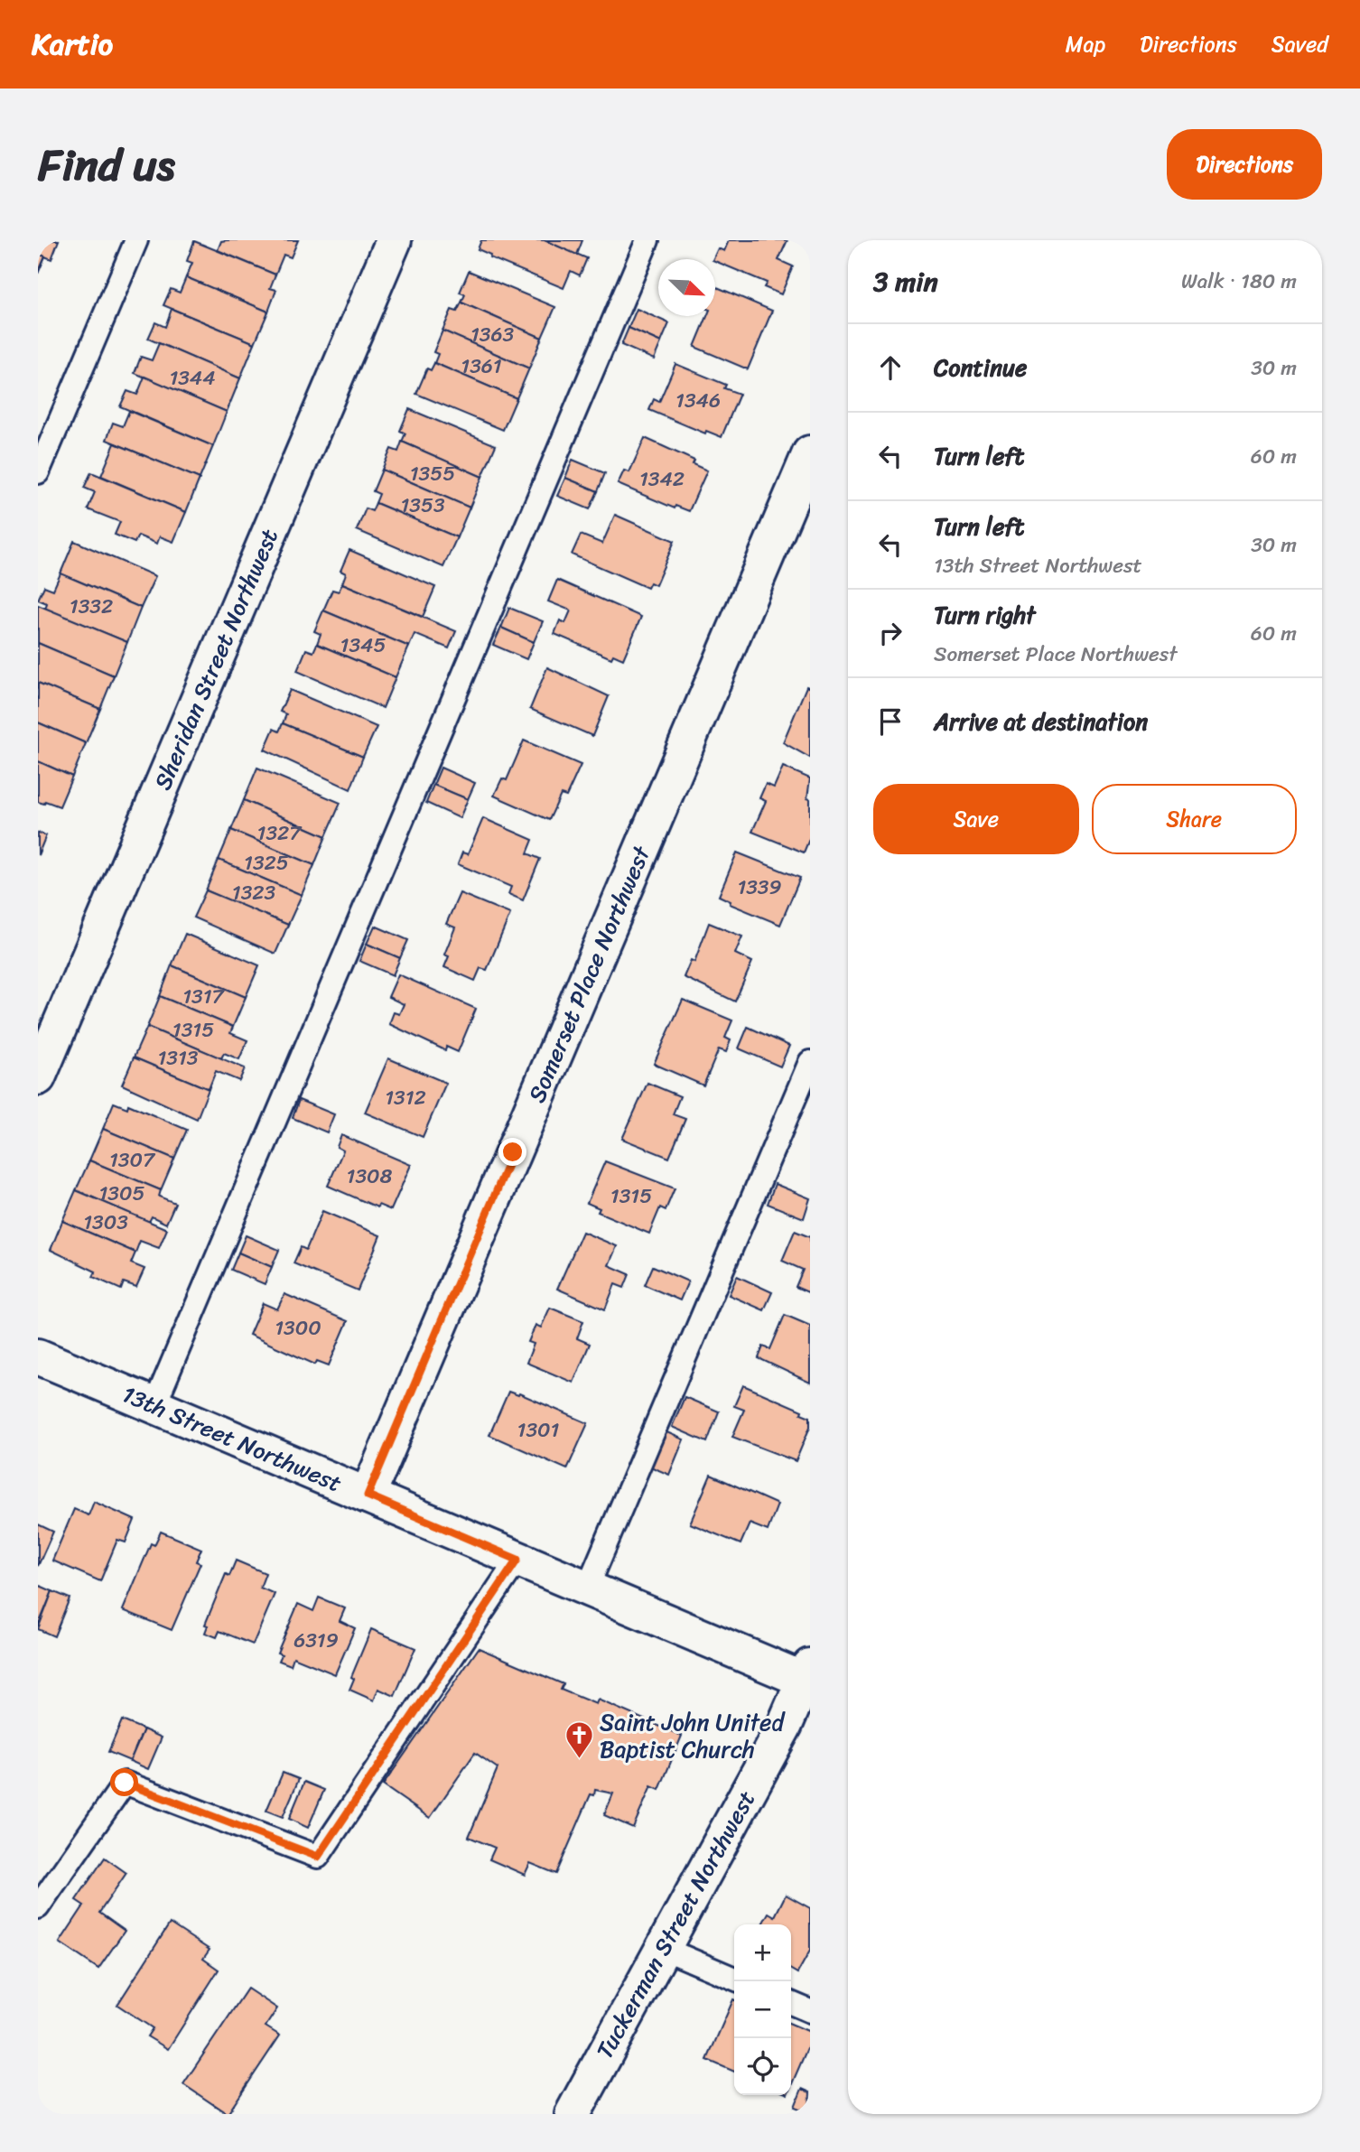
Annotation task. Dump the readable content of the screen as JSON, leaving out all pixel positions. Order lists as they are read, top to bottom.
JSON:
{
  "streets": {
    "street": [
      "Sheridan Street Northwest",
      "Somerset Place Northwest",
      "13th Street Northwest",
      "Tuckerman Street Northwest"
    ]
  },
  "crossings": [
    ["Somerset Place Northwest", "13th Street Northwest"],
    ["13th Street Northwest", "Tuckerman Street Northwest"]
  ],
  "places": {
    "church": ["Saint John United Baptist Church"]
  },
  "house_numbers": [
    "1363",
    "1361",
    "1344",
    "1346",
    "1355",
    "1342",
    "1353",
    "1332",
    "1345",
    "1327",
    "1325",
    "1339",
    "1323",
    "1317",
    "1315",
    "1313",
    "1312",
    "1307",
    "1308",
    "1305",
    "1315",
    "1303",
    "1300",
    "1301",
    "6319"
  ],
  "north": "bottom right",
  "page": {
    "header": "Kartio",
    "nav": ["Map", "Directions", "Saved"],
    "title": "Find us",
    "buttons": [
      "Directions",
      ["Save", "Share"]
    ],
    "heading": ["3 min", "Walk · 180 m"],
    "list": [
      ["Continue", "30 m"],
      ["Turn left", "60 m"],
      ["Turn left", "13th Street Northwest", "30 m"],
      ["Turn right", "Somerset Place Northwest", "60 m"],
      "Arrive at destination"
    ],
    "map_buttons": ["+", "−"]
  }
}
